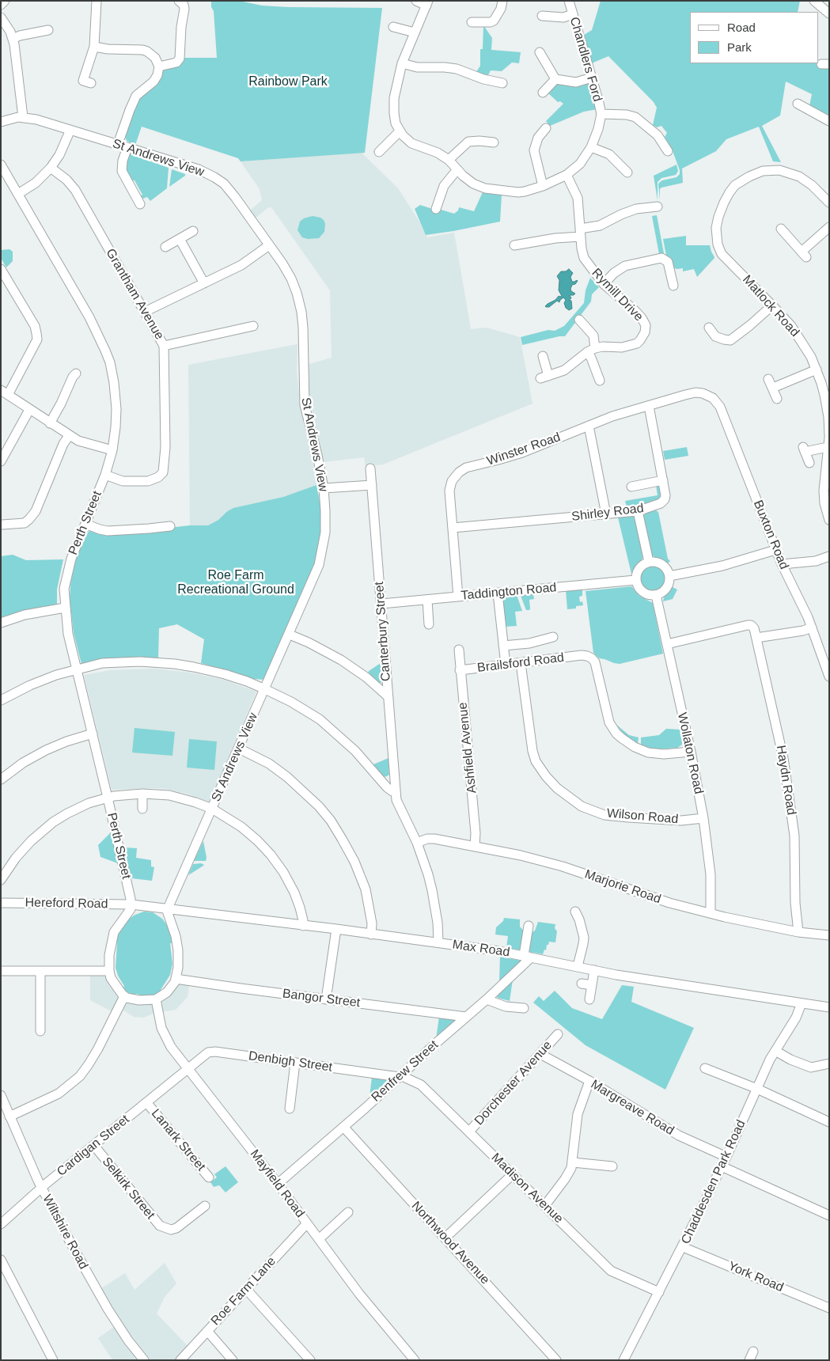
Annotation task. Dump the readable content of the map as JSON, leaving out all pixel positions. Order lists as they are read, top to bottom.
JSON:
{
  "streets": {
    "street": [
      "Chandlers Ford",
      "St Andrews View",
      "Grantham Avenue",
      "Rymill Drive",
      "Matlock Road",
      "Winster Road",
      "Shirley Road",
      "Perth Street",
      "Buxton Road",
      "Taddington Road",
      "Canterbury Street",
      "Brailsford Road",
      "Ashfield Avenue",
      "Wollaton Road",
      "Haydn Road",
      "Wilson Road",
      "Marjorie Road",
      "Hereford Road",
      "Max Road",
      "Bangor Street",
      "Denbigh Street",
      "Renfrew Street",
      "Dorchester Avenue",
      "Margreave Road",
      "Lanark Street",
      "Cardigan Street",
      "Chaddesden Park Road",
      "Mayfield Road",
      "Selkirk Street",
      "Madison Avenue",
      "Wiltshire Road",
      "Northwood Avenue",
      "York Road",
      "Roe Farm Lane"
    ]
  },
  "crossings": [
    ["Chandlers Ford", "Rymill Drive"],
    ["St Andrews View", "Perth Street"],
    ["St Andrews View", "Hereford Road"],
    ["St Andrews View", "Max Road"],
    ["St Andrews View", "Bangor Street"],
    ["St Andrews View", "Mayfield Road"],
    ["Grantham Avenue", "Perth Street"],
    ["Winster Road", "Shirley Road"],
    ["Winster Road", "Buxton Road"],
    ["Winster Road", "Taddington Road"],
    ["Perth Street", "Hereford Road"],
    ["Perth Street", "Max Road"],
    ["Perth Street", "Bangor Street"],
    ["Perth Street", "Mayfield Road"],
    ["Taddington Road", "Canterbury Street"],
    ["Taddington Road", "Wollaton Road"],
    ["Canterbury Street", "Marjorie Road"],
    ["Canterbury Street", "Max Road"],
    ["Brailsford Road", "Ashfield Avenue"],
    ["Brailsford Road", "Wollaton Road"],
    ["Brailsford Road", "Wilson Road"],
    ["Ashfield Avenue", "Marjorie Road"],
    ["Wollaton Road", "Wilson Road"],
    ["Wollaton Road", "Marjorie Road"],
    ["Haydn Road", "Marjorie Road"],
    ["Hereford Road", "Max Road"],
    ["Hereford Road", "Bangor Street"],
    ["Hereford Road", "Mayfield Road"],
    ["Max Road", "Bangor Street"],
    ["Max Road", "Renfrew Street"],
    ["Max Road", "Chaddesden Park Road"],
    ["Max Road", "Mayfield Road"],
    ["Bangor Street", "Renfrew Street"],
    ["Bangor Street", "Mayfield Road"],
    ["Denbigh Street", "Renfrew Street"],
    ["Denbigh Street", "Cardigan Street"],
    ["Denbigh Street", "Mayfield Road"],
    ["Denbigh Street", "Madison Avenue"],
    ["Renfrew Street", "Mayfield Road"],
    ["Renfrew Street", "Madison Avenue"],
    ["Renfrew Street", "Northwood Avenue"],
    ["Dorchester Avenue", "Margreave Road"],
    ["Dorchester Avenue", "Madison Avenue"],
    ["Margreave Road", "Chaddesden Park Road"],
    ["Lanark Street", "Cardigan Street"],
    ["Cardigan Street", "Mayfield Road"],
    ["Cardigan Street", "Selkirk Street"],
    ["Cardigan Street", "Wiltshire Road"],
    ["Chaddesden Park Road", "Madison Avenue"],
    ["Chaddesden Park Road", "York Road"],
    ["Mayfield Road", "Roe Farm Lane"]
  ],
  "parks": ["Rainbow Park", "Roe Farm Recreational Ground"],
  "legend": ["Road", "Park"]
}
